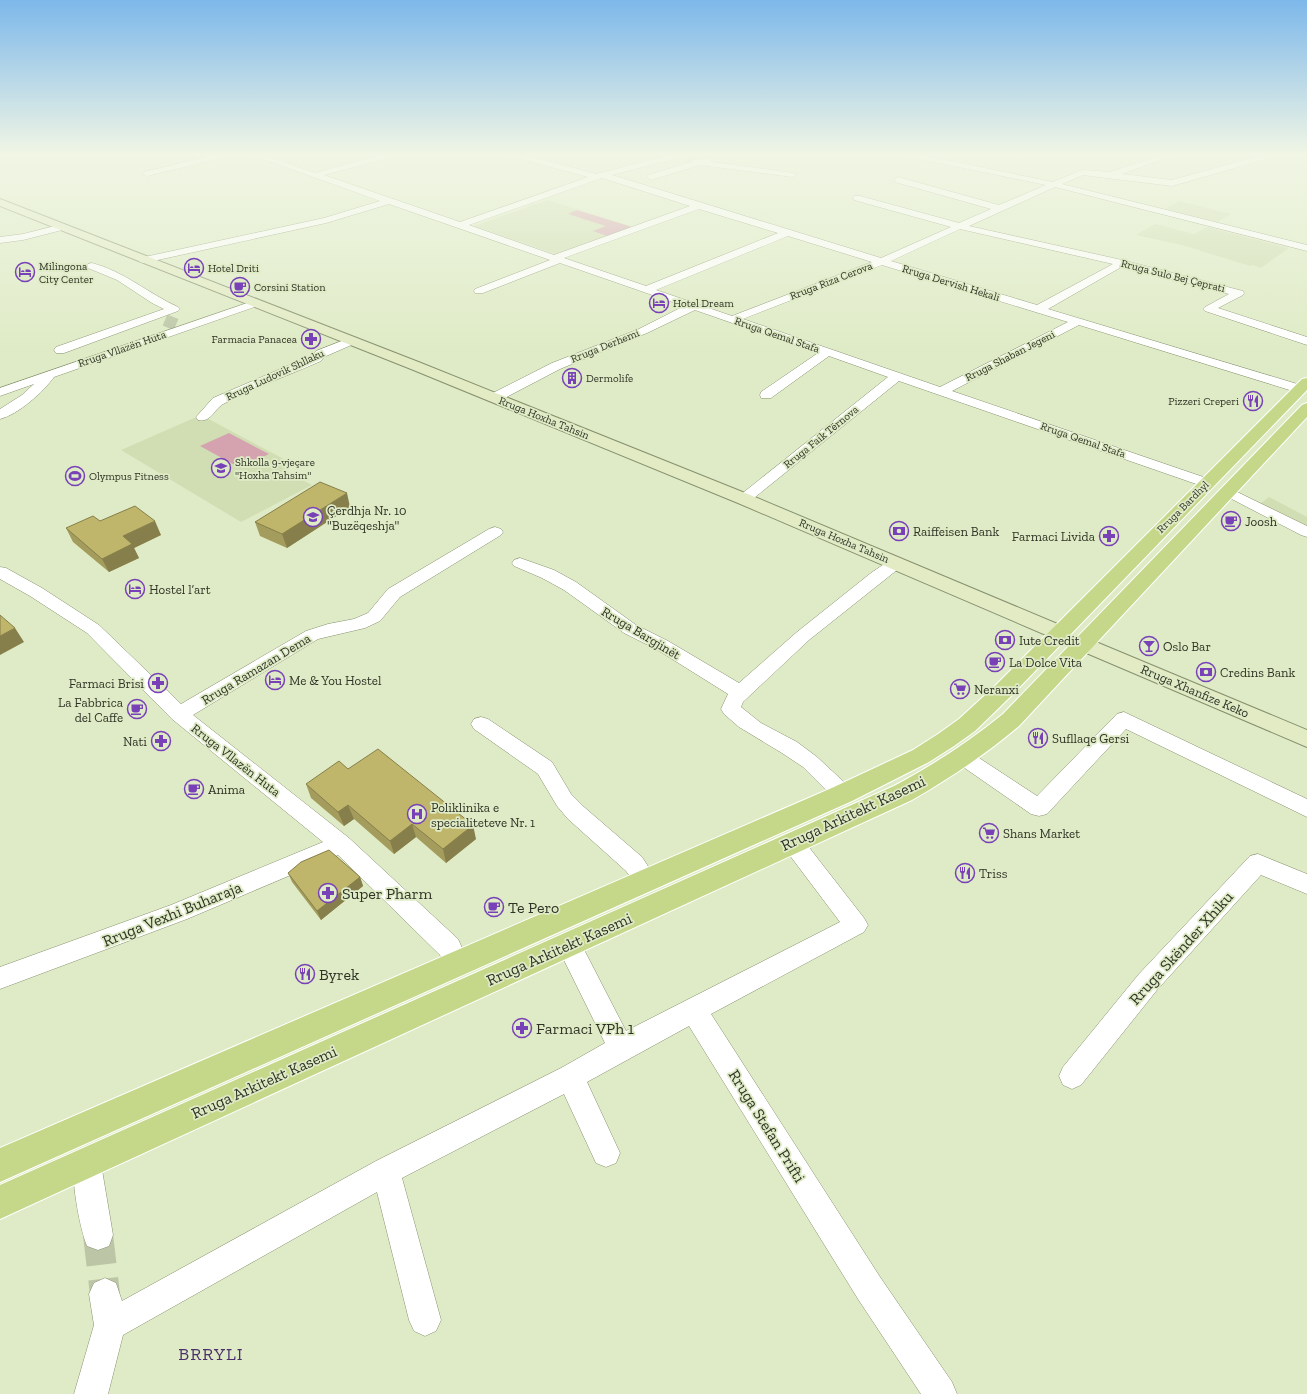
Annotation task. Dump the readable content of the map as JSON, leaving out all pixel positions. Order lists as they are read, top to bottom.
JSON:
{
  "streets": {
    "main road": [
      "Rruga Hoxha Tahsin",
      "Rruga Bardhyl",
      "Rruga Xhanfize Keko",
      "Rruga Arkitekt Kasemi"
    ],
    "street": [
      "Rruga Sulo Bej Çeprati",
      "Rruga Riza Cerova",
      "Rruga Dervish Hekali",
      "Rruga Qemal Stafa",
      "Rruga Derhemi",
      "Rruga Vllazën Huta",
      "Rruga Shaban Jegeni",
      "Rruga Ludovik Shllaku",
      "Rruga Faik Tërnova",
      "Rruga Bargjinët",
      "Rruga Ramazan Dema",
      "Rruga Vexhi Buharaja",
      "Rruga Skënder Xhiku",
      "Rruga Stefan Prifti"
    ]
  },
  "crossings": [
    ["Rruga Sulo Bej Çeprati", "Rruga Riza Cerova"],
    ["Rruga Riza Cerova", "Rruga Dervish Hekali"],
    ["Rruga Riza Cerova", "Rruga Qemal Stafa"],
    ["Rruga Dervish Hekali", "Rruga Shaban Jegeni"],
    ["Rruga Dervish Hekali", "Rruga Bardhyl"],
    ["Rruga Qemal Stafa", "Rruga Derhemi"],
    ["Rruga Qemal Stafa", "Rruga Shaban Jegeni"],
    ["Rruga Qemal Stafa", "Rruga Faik Tërnova"],
    ["Rruga Qemal Stafa", "Rruga Bardhyl"],
    ["Rruga Derhemi", "Rruga Hoxha Tahsin"],
    ["Rruga Vllazën Huta", "Rruga Hoxha Tahsin"],
    ["Rruga Vllazën Huta", "Rruga Ramazan Dema"],
    ["Rruga Vllazën Huta", "Rruga Arkitekt Kasemi"],
    ["Rruga Vllazën Huta", "Rruga Vexhi Buharaja"],
    ["Rruga Ludovik Shllaku", "Rruga Hoxha Tahsin"],
    ["Rruga Hoxha Tahsin", "Rruga Faik Tërnova"],
    ["Rruga Hoxha Tahsin", "Rruga Bardhyl"],
    ["Rruga Hoxha Tahsin", "Rruga Xhanfize Keko"],
    ["Rruga Hoxha Tahsin", "Rruga Arkitekt Kasemi"],
    ["Rruga Bardhyl", "Rruga Xhanfize Keko"],
    ["Rruga Bardhyl", "Rruga Arkitekt Kasemi"],
    ["Rruga Xhanfize Keko", "Rruga Arkitekt Kasemi"]
  ],
  "districts": ["BRRYLI"],
  "places": {
    "hotel": [
      "Hotel Driti",
      "Milingona City Center",
      "Hotel Dream",
      "Hostel l’art",
      "Me & You Hostel"
    ],
    "cafe": [
      "Corsini Station",
      "Joosh",
      "La Dolce Vita",
      "La Fabbrica del Caffe",
      "Anima",
      "Te Pero"
    ],
    "pharmacy": [
      "Farmacia Panacea",
      "Farmaci Livida",
      "Farmaci Brisi",
      "Nati",
      "Super Pharm",
      "Farmaci VPh 1"
    ],
    "building": ["Dermolife"],
    "restaurant": [
      "Pizzeri Creperi",
      "Sufllaqe Gersi",
      "Triss",
      "Byrek"
    ],
    "school or university": ["Shkolla 9-vjeçare \"Hoxha Tahsim\"", "Çerdhja Nr. 10 \"Buzëqeshja\""],
    "sports": ["Olympus Fitness"],
    "bank": ["Raiffeisen Bank", "Iute Credit", "Credins Bank"],
    "bar": ["Oslo Bar"],
    "supermarket": ["Neranxi", "Shans Market"],
    "hospital": ["Poliklinika e specialiteteve Nr. 1"]
  }
}
